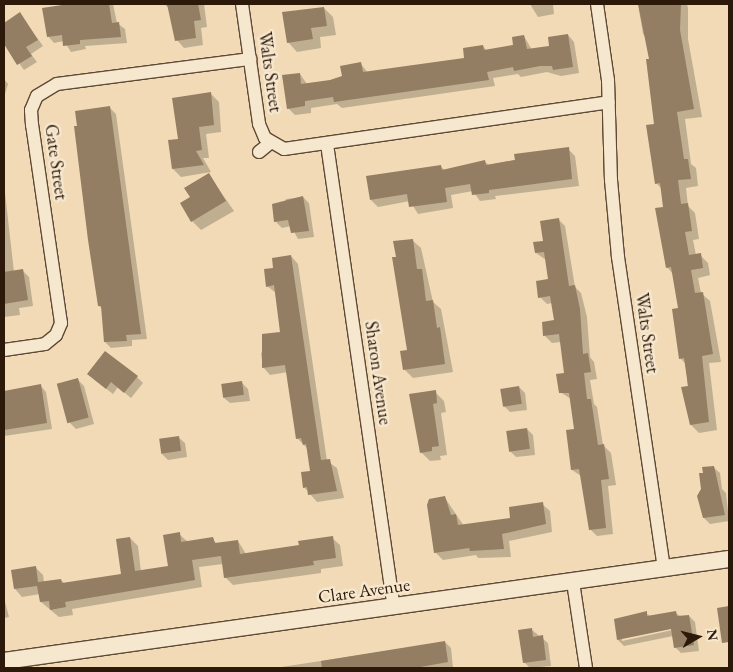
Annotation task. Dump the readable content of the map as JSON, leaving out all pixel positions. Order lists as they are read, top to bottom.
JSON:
{
  "streets": {
    "street": [
      "Walts Street",
      "Gate Street",
      "Sharon Avenue",
      "Clare Avenue"
    ]
  },
  "crossings": [
    ["Walts Street", "Gate Street"],
    ["Walts Street", "Clare Avenue"],
    ["Sharon Avenue", "Clare Avenue"]
  ],
  "north": "right"
}
